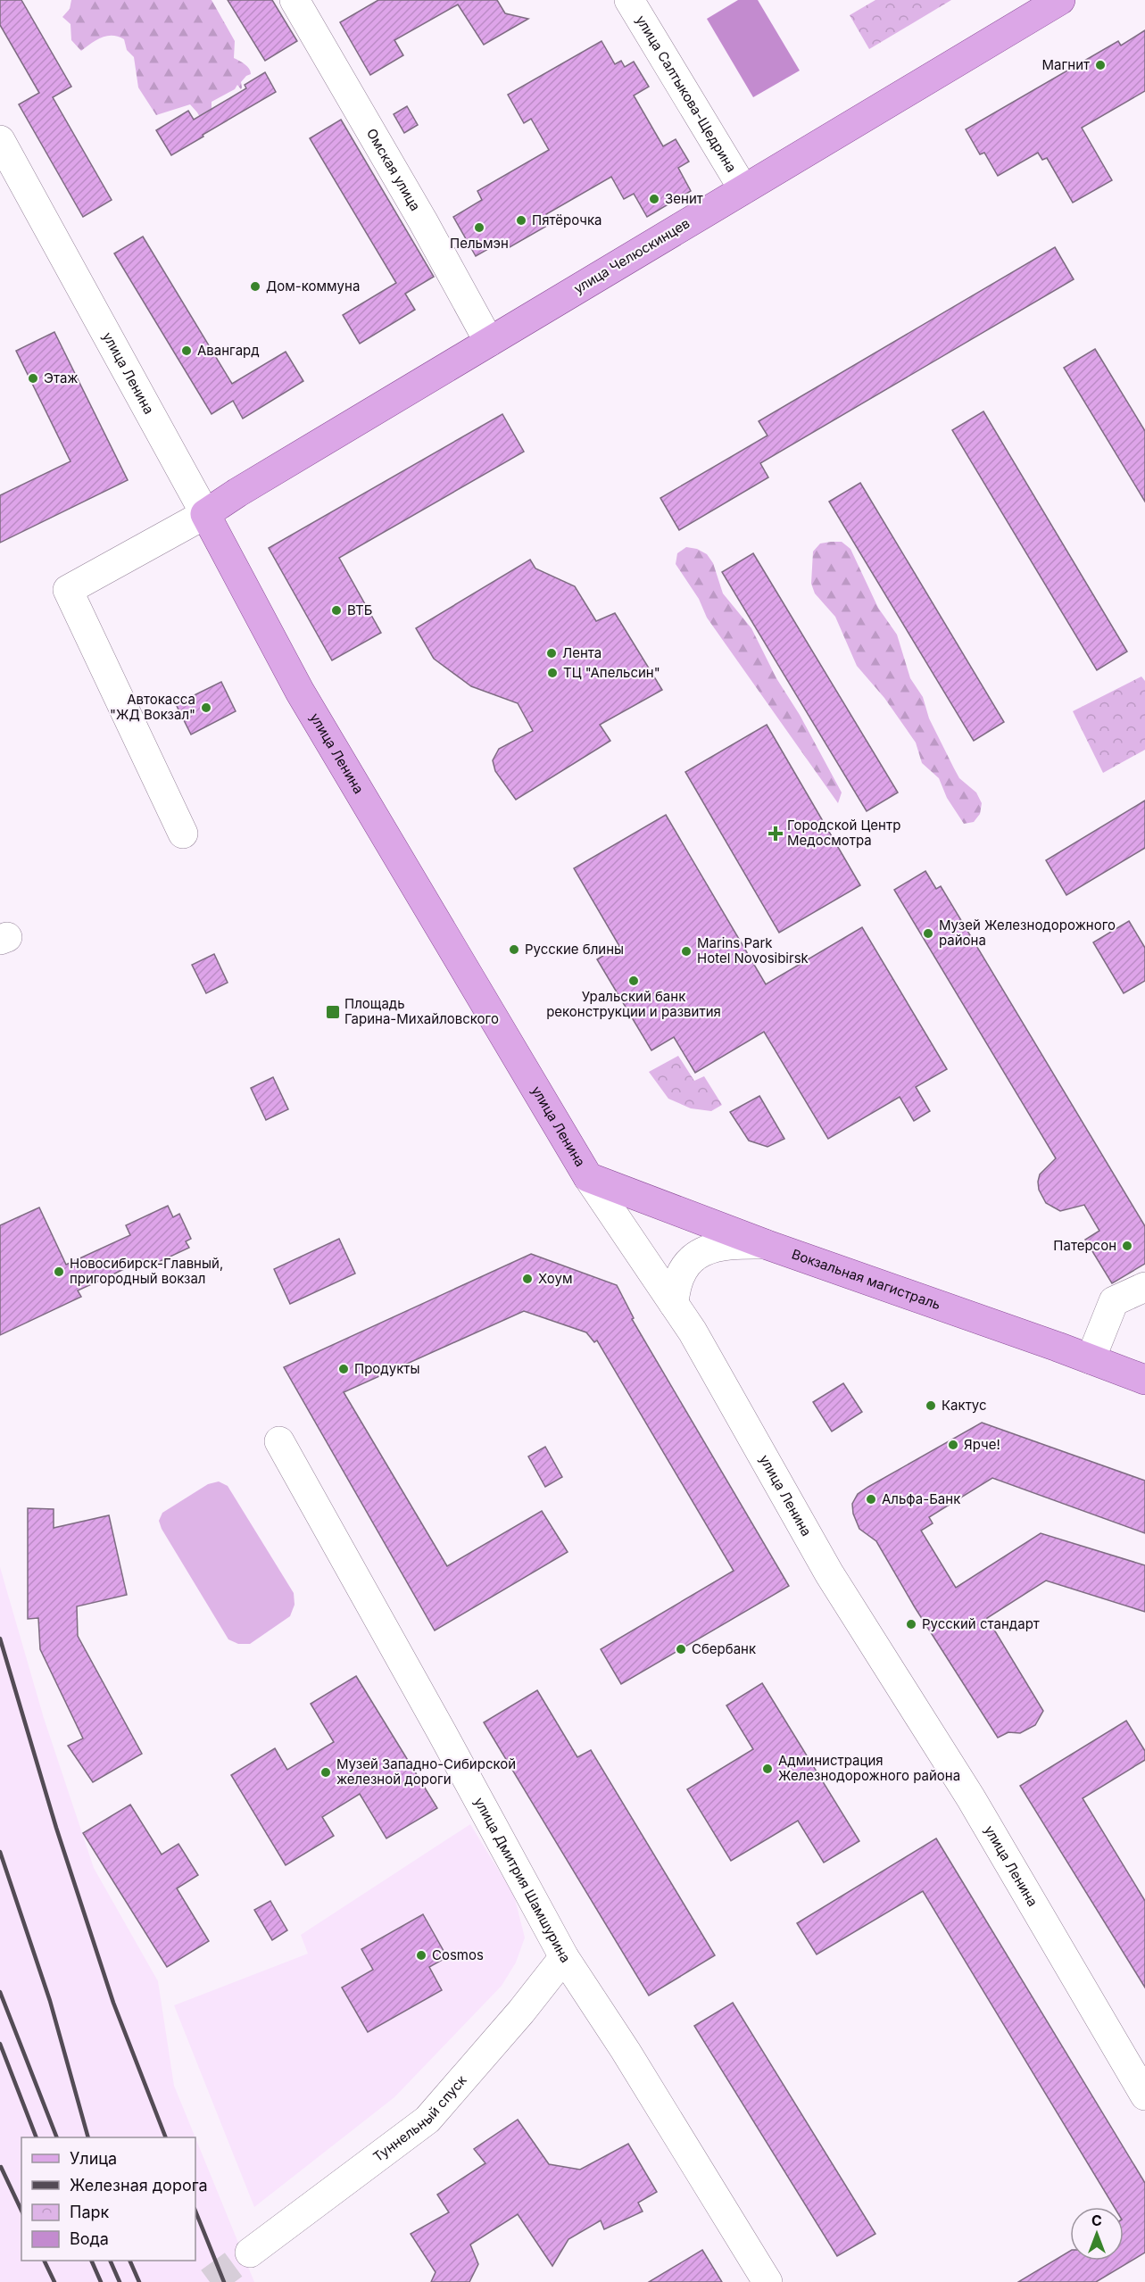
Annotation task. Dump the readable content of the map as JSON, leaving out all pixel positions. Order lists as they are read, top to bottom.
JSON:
{
  "streets": {
    "main road": ["улица Челюскинцев", "улица Ленина", "Вокзальная магистраль"],
    "street": [
      "улица Салтыкова-Щедрина",
      "Омская улица",
      "улица Дмитрия Шамшурина",
      "Туннельный спуск"
    ]
  },
  "crossings": [
    ["улица Салтыкова-Щедрина", "улица Челюскинцев"],
    ["Омская улица", "улица Челюскинцев"],
    ["улица Челюскинцев", "улица Ленина"],
    ["улица Ленина", "Вокзальная магистраль"],
    ["улица Дмитрия Шамшурина", "Туннельный спуск"]
  ],
  "places": {
    "other": [
      "Магнит",
      "Зенит",
      "Пятёрочка",
      "Пельмэн",
      "Дом-коммуна",
      "Авангард",
      "Этаж",
      "ВТБ",
      "Лента",
      "ТЦ \"Апельсин\"",
      "Автокасса \"ЖД Вокзал\"",
      "Музей Железнодорожного района",
      "Русские блины",
      "Marins Park Hotel Novosibirsk",
      "Уральский банк реконструкции и развития",
      "Патерсон",
      "Новосибирск-Главный, пригородный вокзал",
      "Хоум",
      "Продукты",
      "Кактус",
      "Ярче!",
      "Альфа-Банк",
      "Русский стандарт",
      "Сбербанк",
      "Администрация Железнодорожного района",
      "Музей Западно-Сибирской железной дороги",
      "Cosmos"
    ],
    "health": ["Городской Центр Медосмотра"],
    "transit": ["Площадь Гарина-Михайловского"]
  },
  "legend": [
    "Улица",
    "Железная дорога",
    "Парк",
    "Вода"
  ],
  "north": "top"
}
